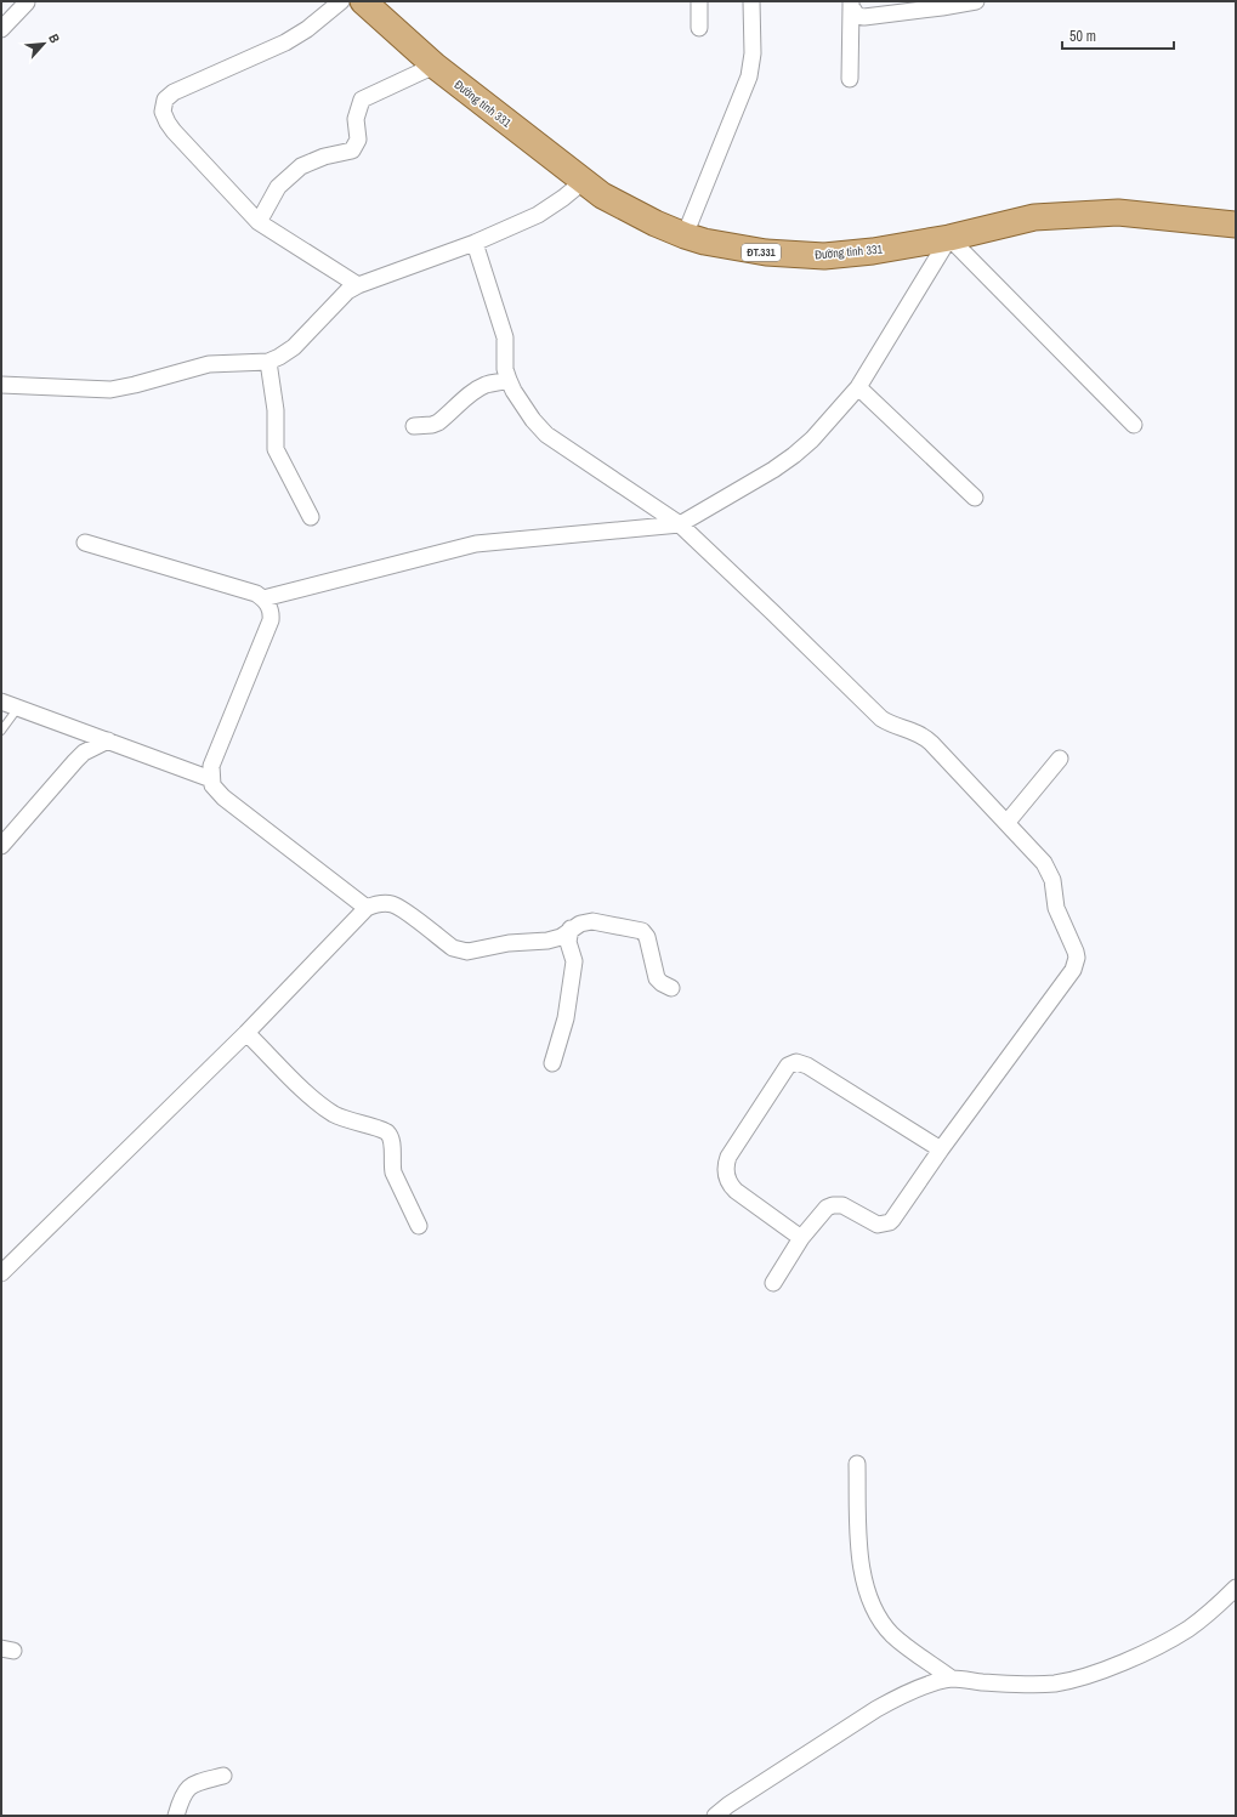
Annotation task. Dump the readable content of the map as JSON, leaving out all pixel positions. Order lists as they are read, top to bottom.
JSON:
{
  "streets": {
    "main road": ["Đường tỉnh 331", "ĐT.331"]
  },
  "scale_bar": "50 m",
  "north": "top right"
}
